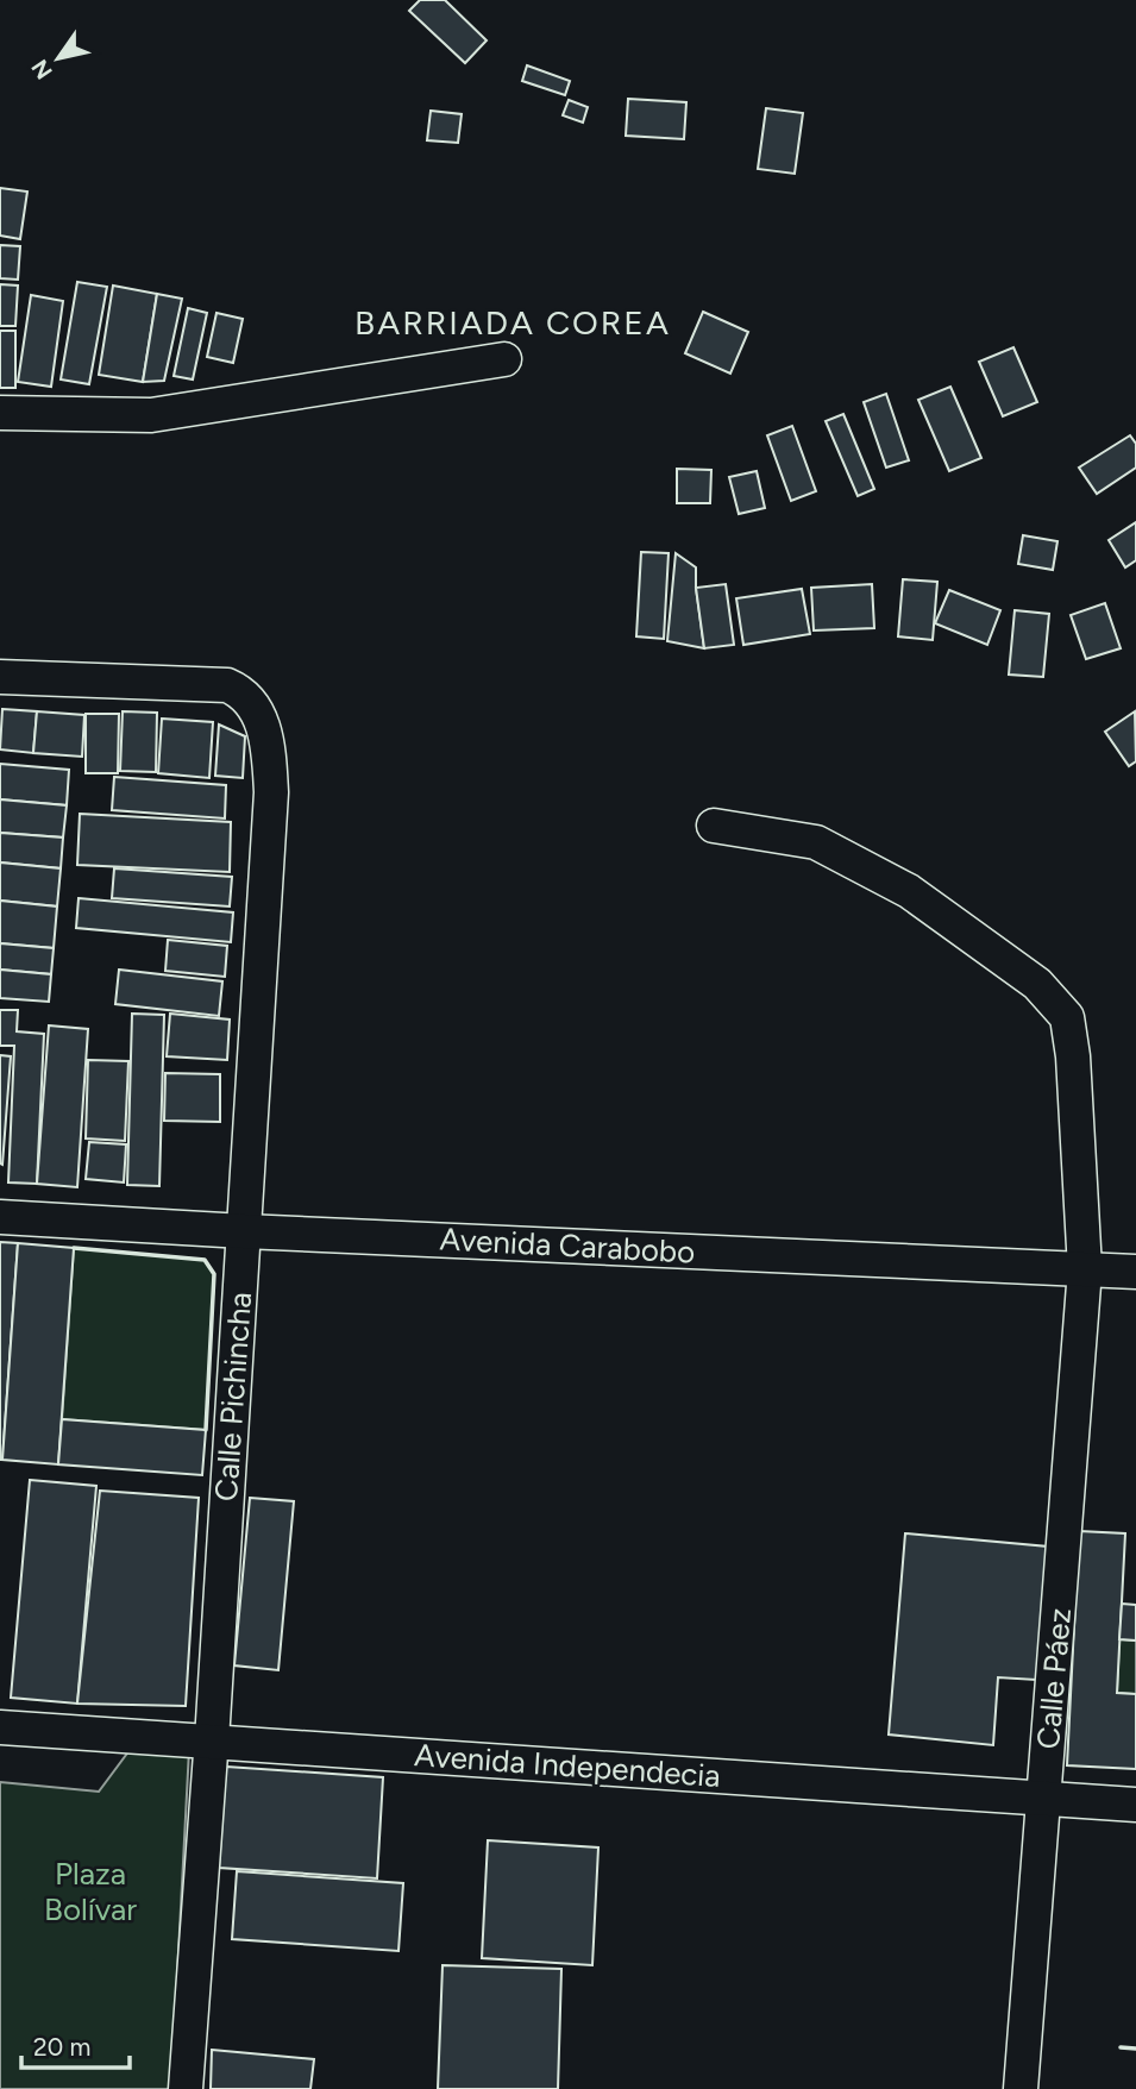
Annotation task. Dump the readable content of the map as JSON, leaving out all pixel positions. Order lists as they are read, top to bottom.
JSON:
{
  "streets": {
    "street": [
      "Avenida Carabobo",
      "Calle Pichincha",
      "Calle Páez",
      "Avenida Independecia"
    ]
  },
  "crossings": [
    ["Avenida Carabobo", "Calle Pichincha"],
    ["Avenida Carabobo", "Calle Páez"],
    ["Calle Pichincha", "Avenida Independecia"],
    ["Calle Páez", "Avenida Independecia"]
  ],
  "districts": ["BARRIADA COREA"],
  "parks": ["Plaza Bolívar"],
  "scale_bar": "20 m",
  "north": "bottom left"
}
